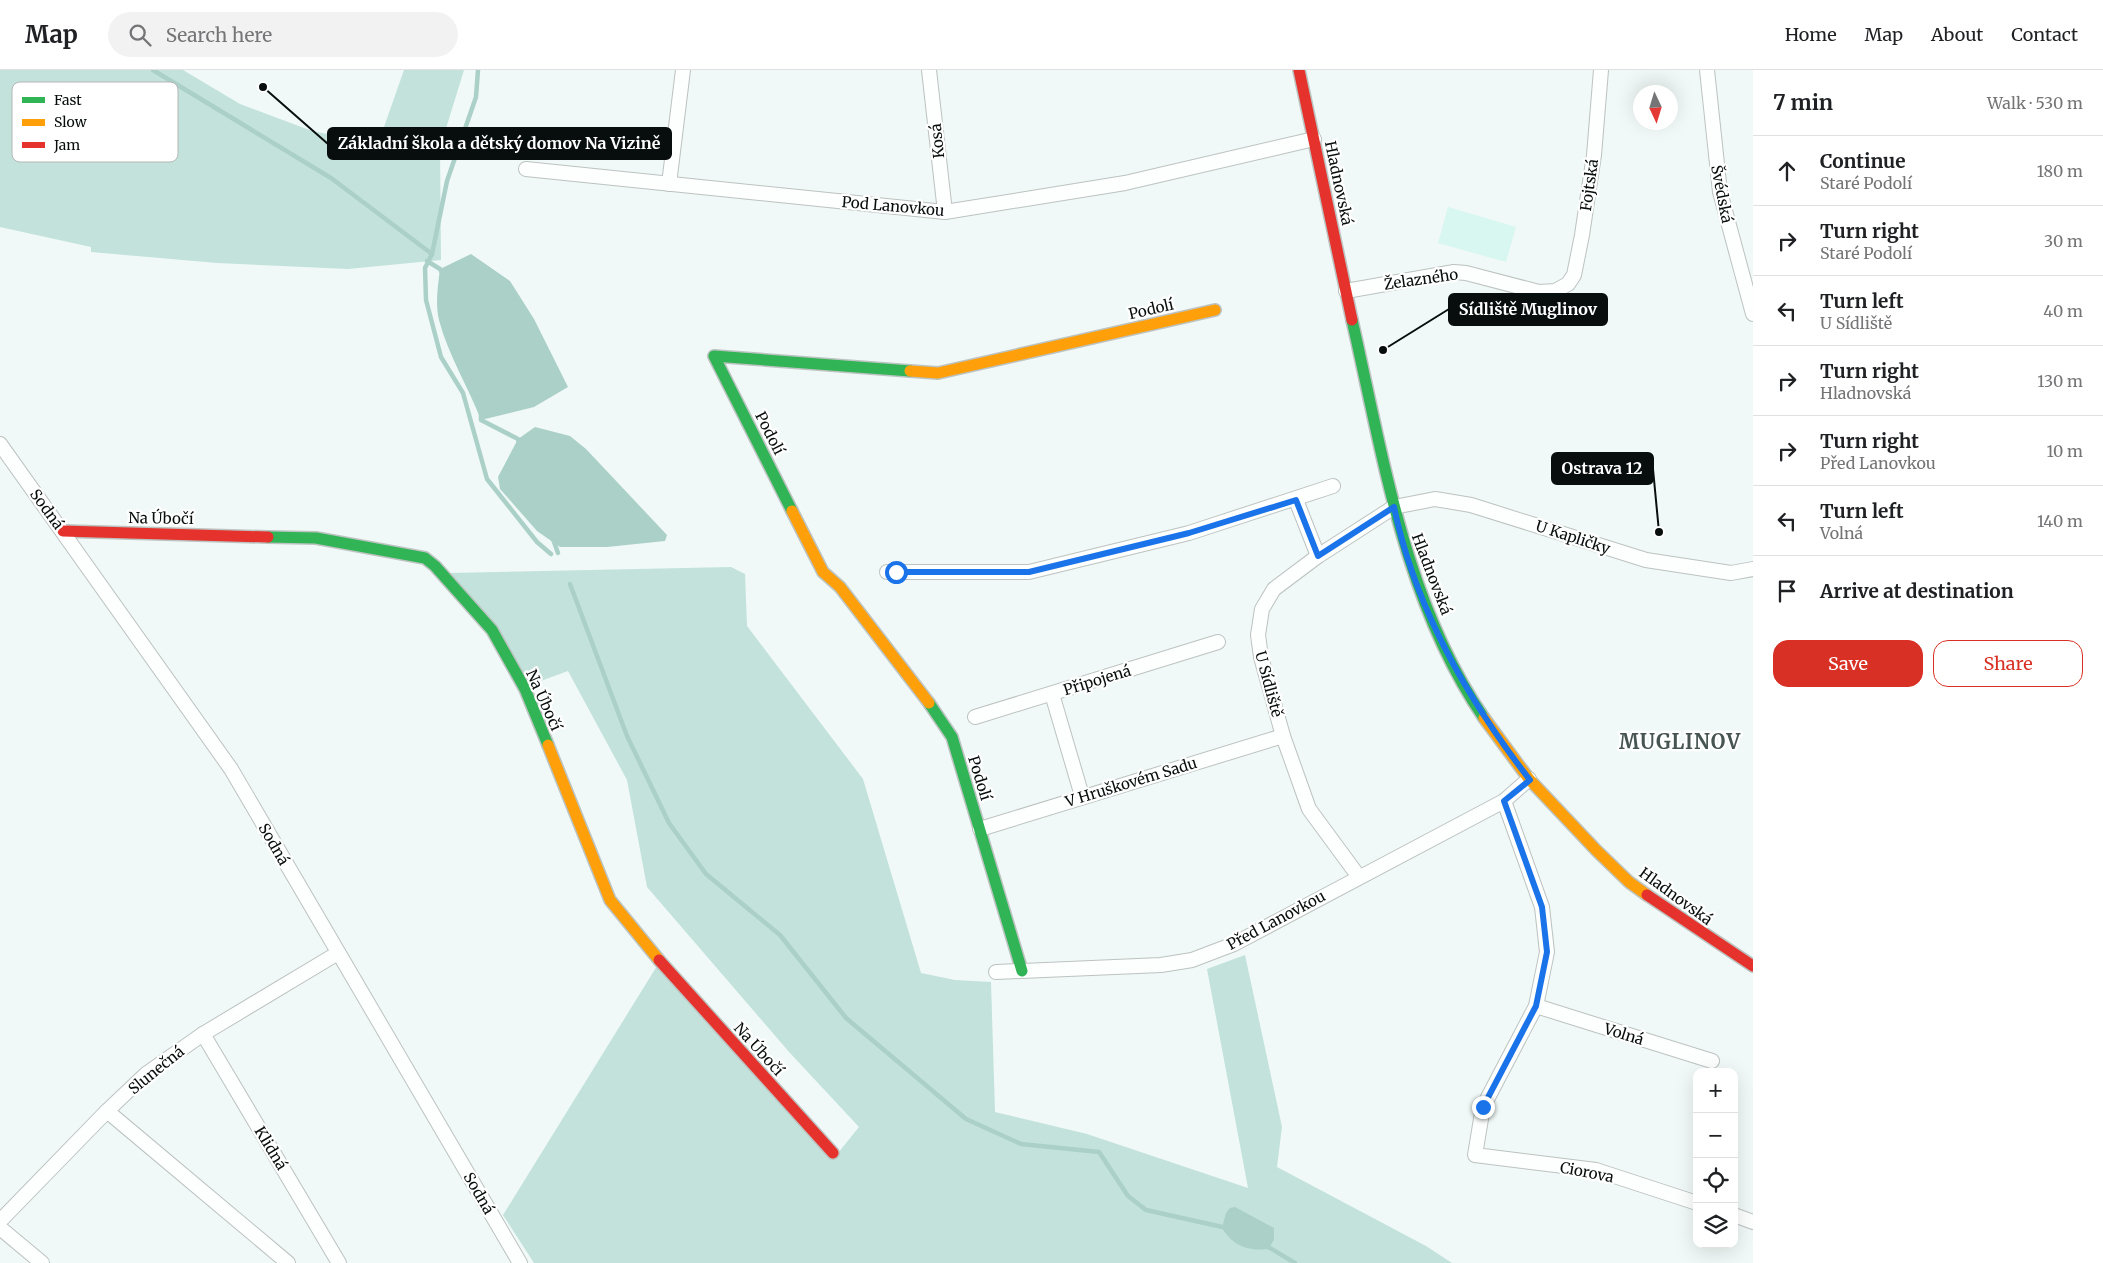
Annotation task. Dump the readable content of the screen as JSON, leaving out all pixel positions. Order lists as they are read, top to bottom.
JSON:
{
  "streets": {
    "street": [
      "Kosá",
      "Hladnovská",
      "Fojtská",
      "Švédská",
      "Pod Lanovkou",
      "Želazného",
      "Podolí",
      "Sodná",
      "Na Úbočí",
      "U Kapličky",
      "Připojená",
      "U Sídliště",
      "V Hruškovém Sadu",
      "Před Lanovkou",
      "Volná",
      "Slunečná",
      "Klidná",
      "Ciorova"
    ]
  },
  "crossings": [
    ["Kosá", "Pod Lanovkou"],
    ["Hladnovská", "Pod Lanovkou"],
    ["Hladnovská", "Želazného"],
    ["Hladnovská", "U Kapličky"],
    ["Hladnovská", "U Sídliště"],
    ["Hladnovská", "Před Lanovkou"],
    ["Fojtská", "Želazného"],
    ["Podolí", "V Hruškovém Sadu"],
    ["Podolí", "Před Lanovkou"],
    ["Sodná", "Na Úbočí"],
    ["Sodná", "Slunečná"],
    ["U Kapličky", "U Sídliště"],
    ["U Sídliště", "V Hruškovém Sadu"],
    ["U Sídliště", "Před Lanovkou"],
    ["Volná", "Ciorova"],
    ["Slunečná", "Klidná"]
  ],
  "districts": ["MUGLINOV"],
  "places": ["Základní škola a dětský domov Na Vizině", "Sídliště Muglinov", "Ostrava 12"],
  "legend": ["Fast", "Slow", "Jam"],
  "north": "bottom",
  "page": {
    "header": "Map",
    "search": "Search here",
    "nav": [
      "Home",
      "Map",
      "About",
      "Contact"
    ],
    "heading": ["7 min", "Walk · 530 m"],
    "list": [
      ["Continue", "Staré Podolí", "180 m"],
      ["Turn right", "Staré Podolí", "30 m"],
      ["Turn left", "U Sídliště", "40 m"],
      ["Turn right", "Hladnovská", "130 m"],
      ["Turn right", "Před Lanovkou", "10 m"],
      ["Turn left", "Volná", "140 m"],
      "Arrive at destination"
    ],
    "buttons": ["Save", "Share"],
    "map_buttons": ["+", "−"]
  }
}
